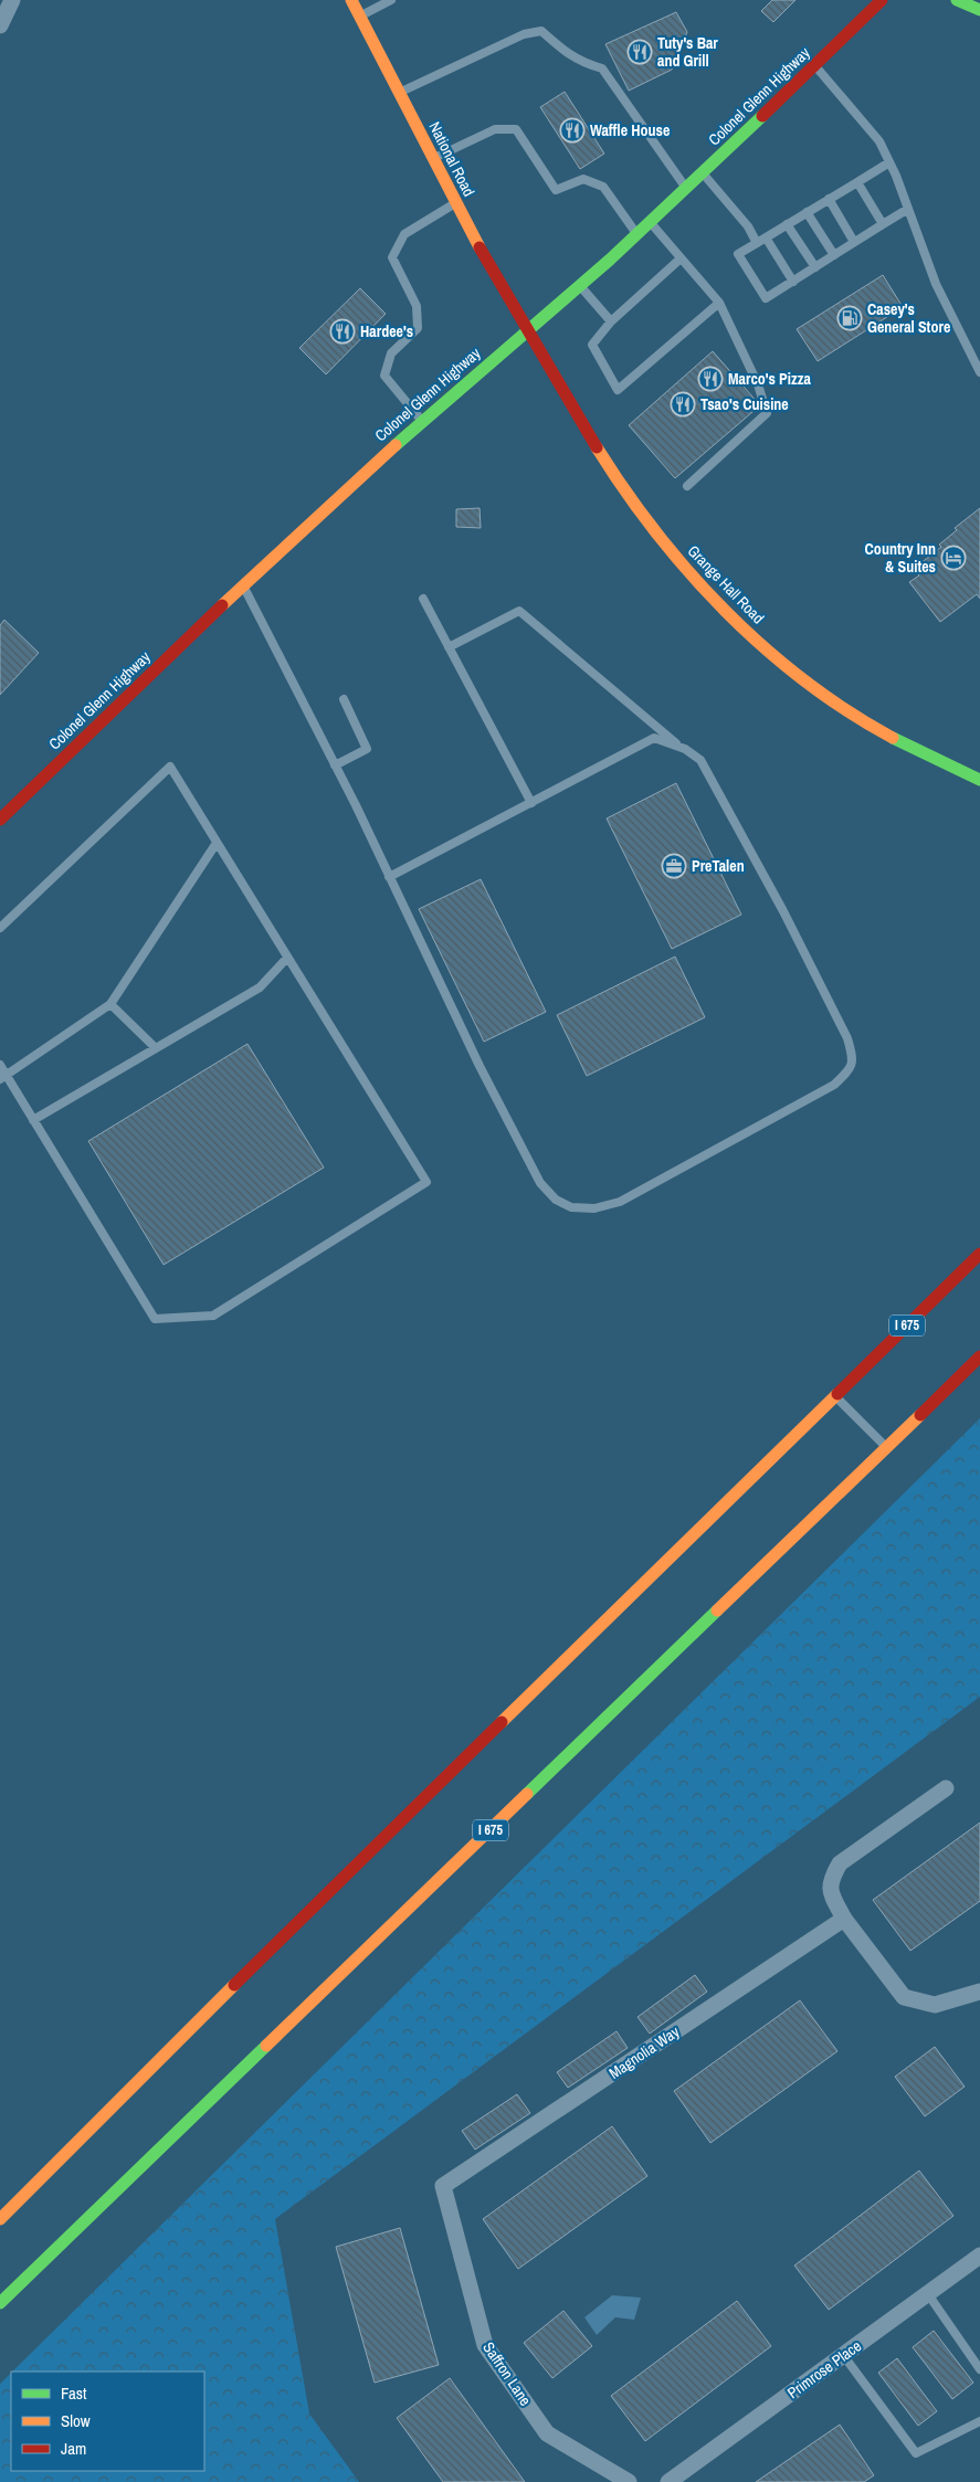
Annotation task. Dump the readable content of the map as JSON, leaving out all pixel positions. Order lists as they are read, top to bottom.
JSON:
{
  "streets": {
    "main road": [
      "Colonel Glenn Highway",
      "National Road",
      "Grange Hall Road",
      "I 675"
    ],
    "street": ["Magnolia Way", "Primrose Place", "Saffron Lane"]
  },
  "crossings": [
    ["Colonel Glenn Highway", "National Road"],
    ["Colonel Glenn Highway", "Grange Hall Road"],
    ["National Road", "Grange Hall Road"],
    ["Magnolia Way", "Saffron Lane"]
  ],
  "places": {
    "restaurant": [
      "Tuty's Bar and Grill",
      "Waffle House",
      "Hardee's",
      "Marco's Pizza",
      "Tsao's Cuisine"
    ],
    "fuel station": ["Casey's General Store"],
    "hotel": ["Country Inn & Suites"],
    "office": ["PreTalen"]
  },
  "legend": ["Fast", "Slow", "Jam"]
}
